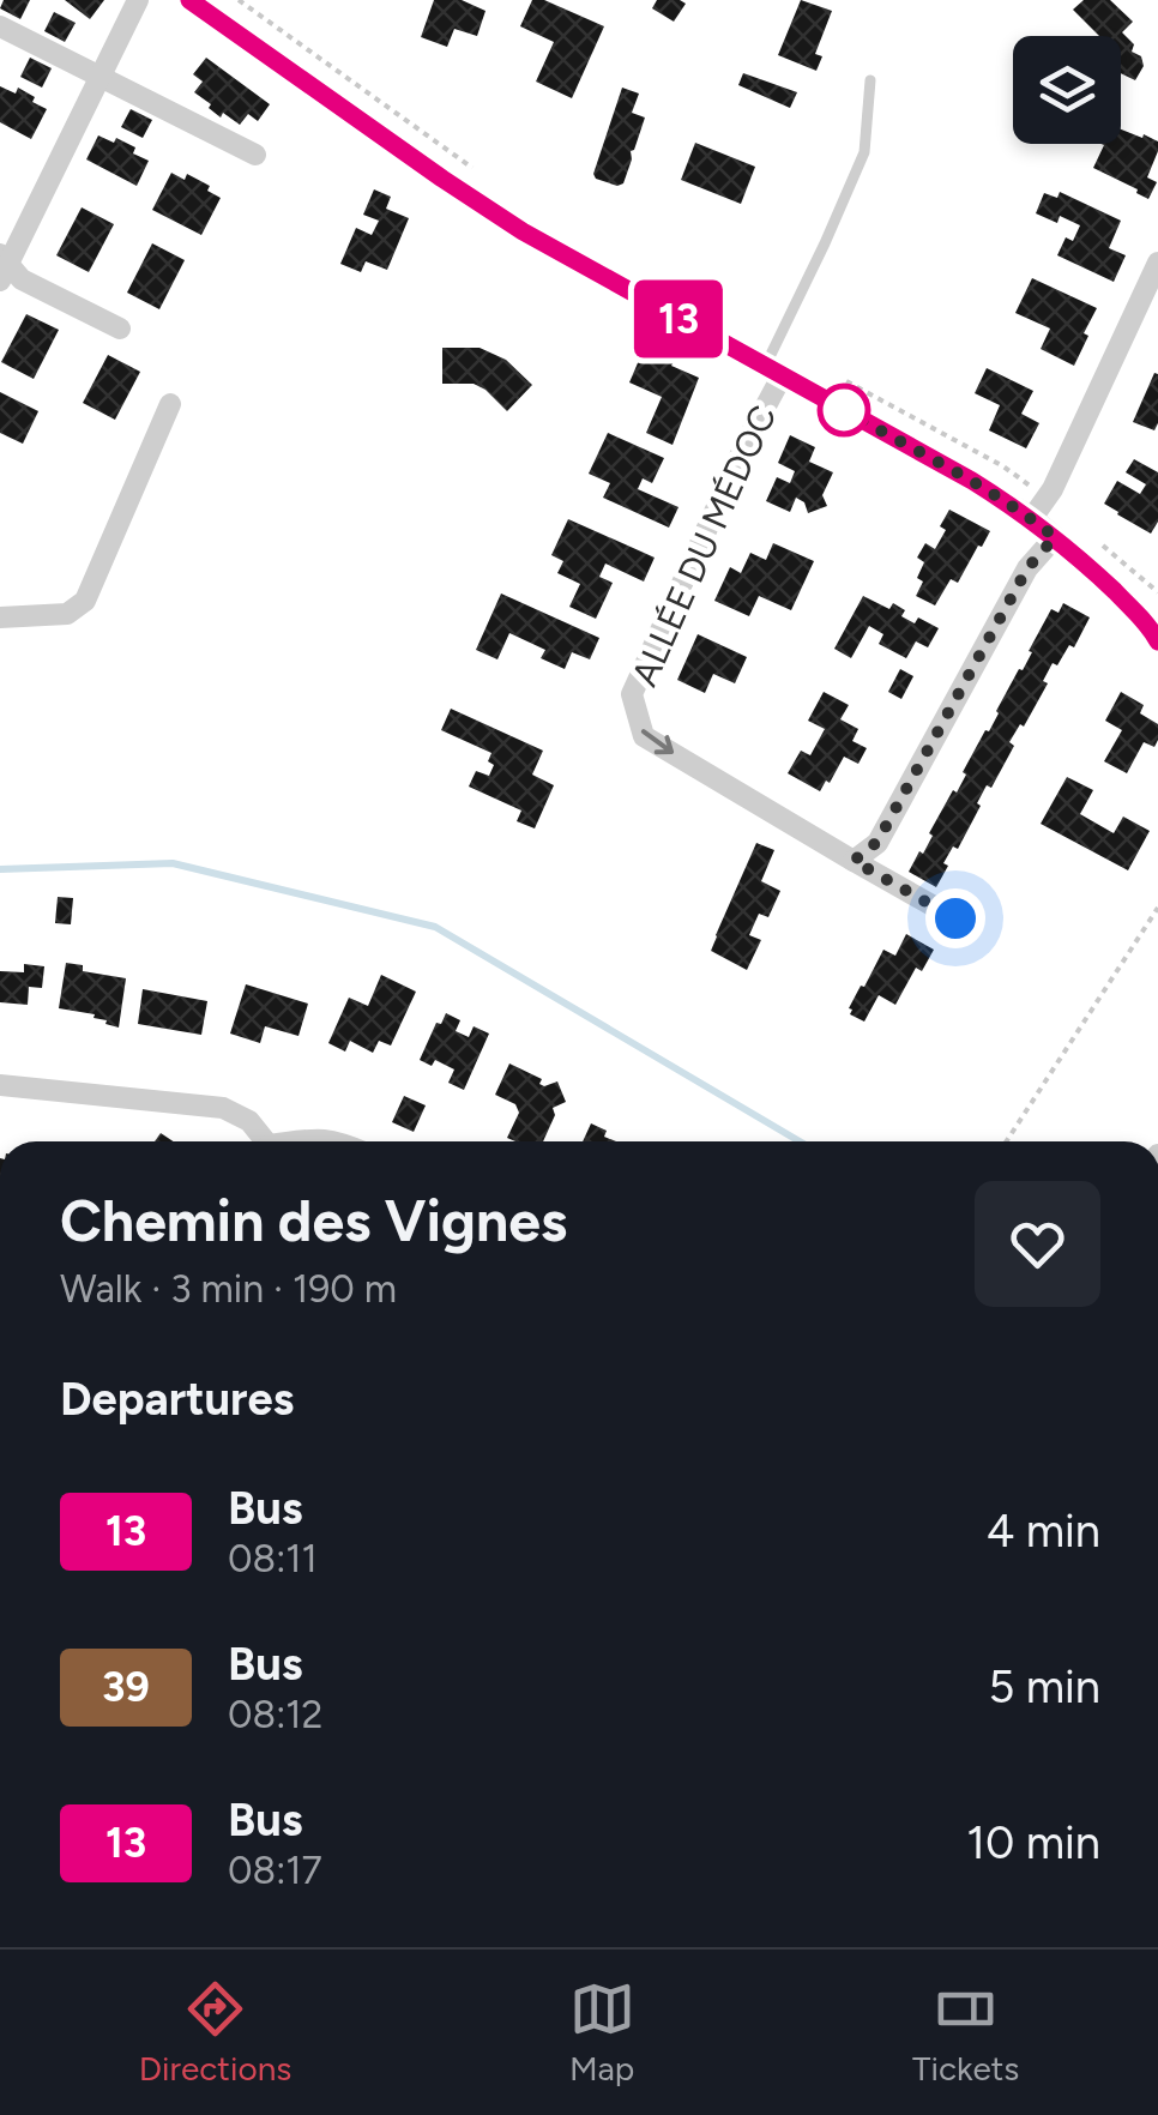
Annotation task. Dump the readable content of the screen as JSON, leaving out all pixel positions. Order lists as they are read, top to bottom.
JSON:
{
  "streets": {
    "street": ["ALLÉE DU MÉDOC"]
  },
  "lines": ["bus line 13"],
  "page": {
    "on_map": "13",
    "heading": [
      ["Chemin des Vignes", "Walk · 3 min · 190 m"],
      "Departures"
    ],
    "list": [
      {
        "mark": "13",
        "name": "Bus",
        "note": "08:11",
        "value": "4 min"
      },
      {
        "mark": "39",
        "name": "Bus",
        "note": "08:12",
        "value": "5 min"
      },
      {
        "mark": "13",
        "name": "Bus",
        "note": "08:17",
        "value": "10 min"
      }
    ],
    "tabs": ["Directions", "Map", "Tickets"]
  }
}
